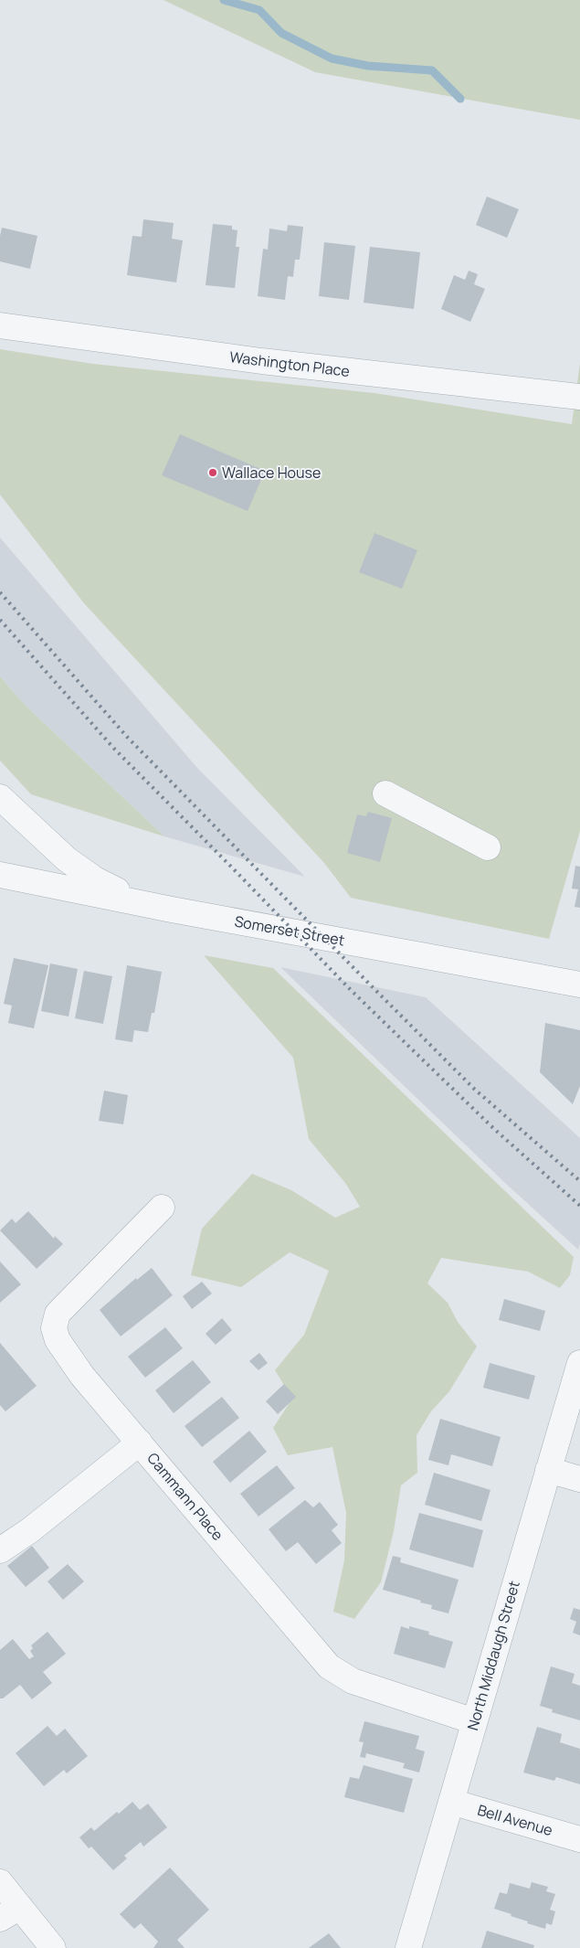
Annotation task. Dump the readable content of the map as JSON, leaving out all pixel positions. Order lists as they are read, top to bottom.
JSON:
{
  "streets": {
    "street": [
      "Washington Place",
      "Somerset Street",
      "Cammann Place",
      "North Middaugh Street",
      "Bell Avenue"
    ]
  },
  "crossings": [
    ["Cammann Place", "North Middaugh Street"],
    ["North Middaugh Street", "Bell Avenue"]
  ],
  "places": ["Wallace House"]
}
